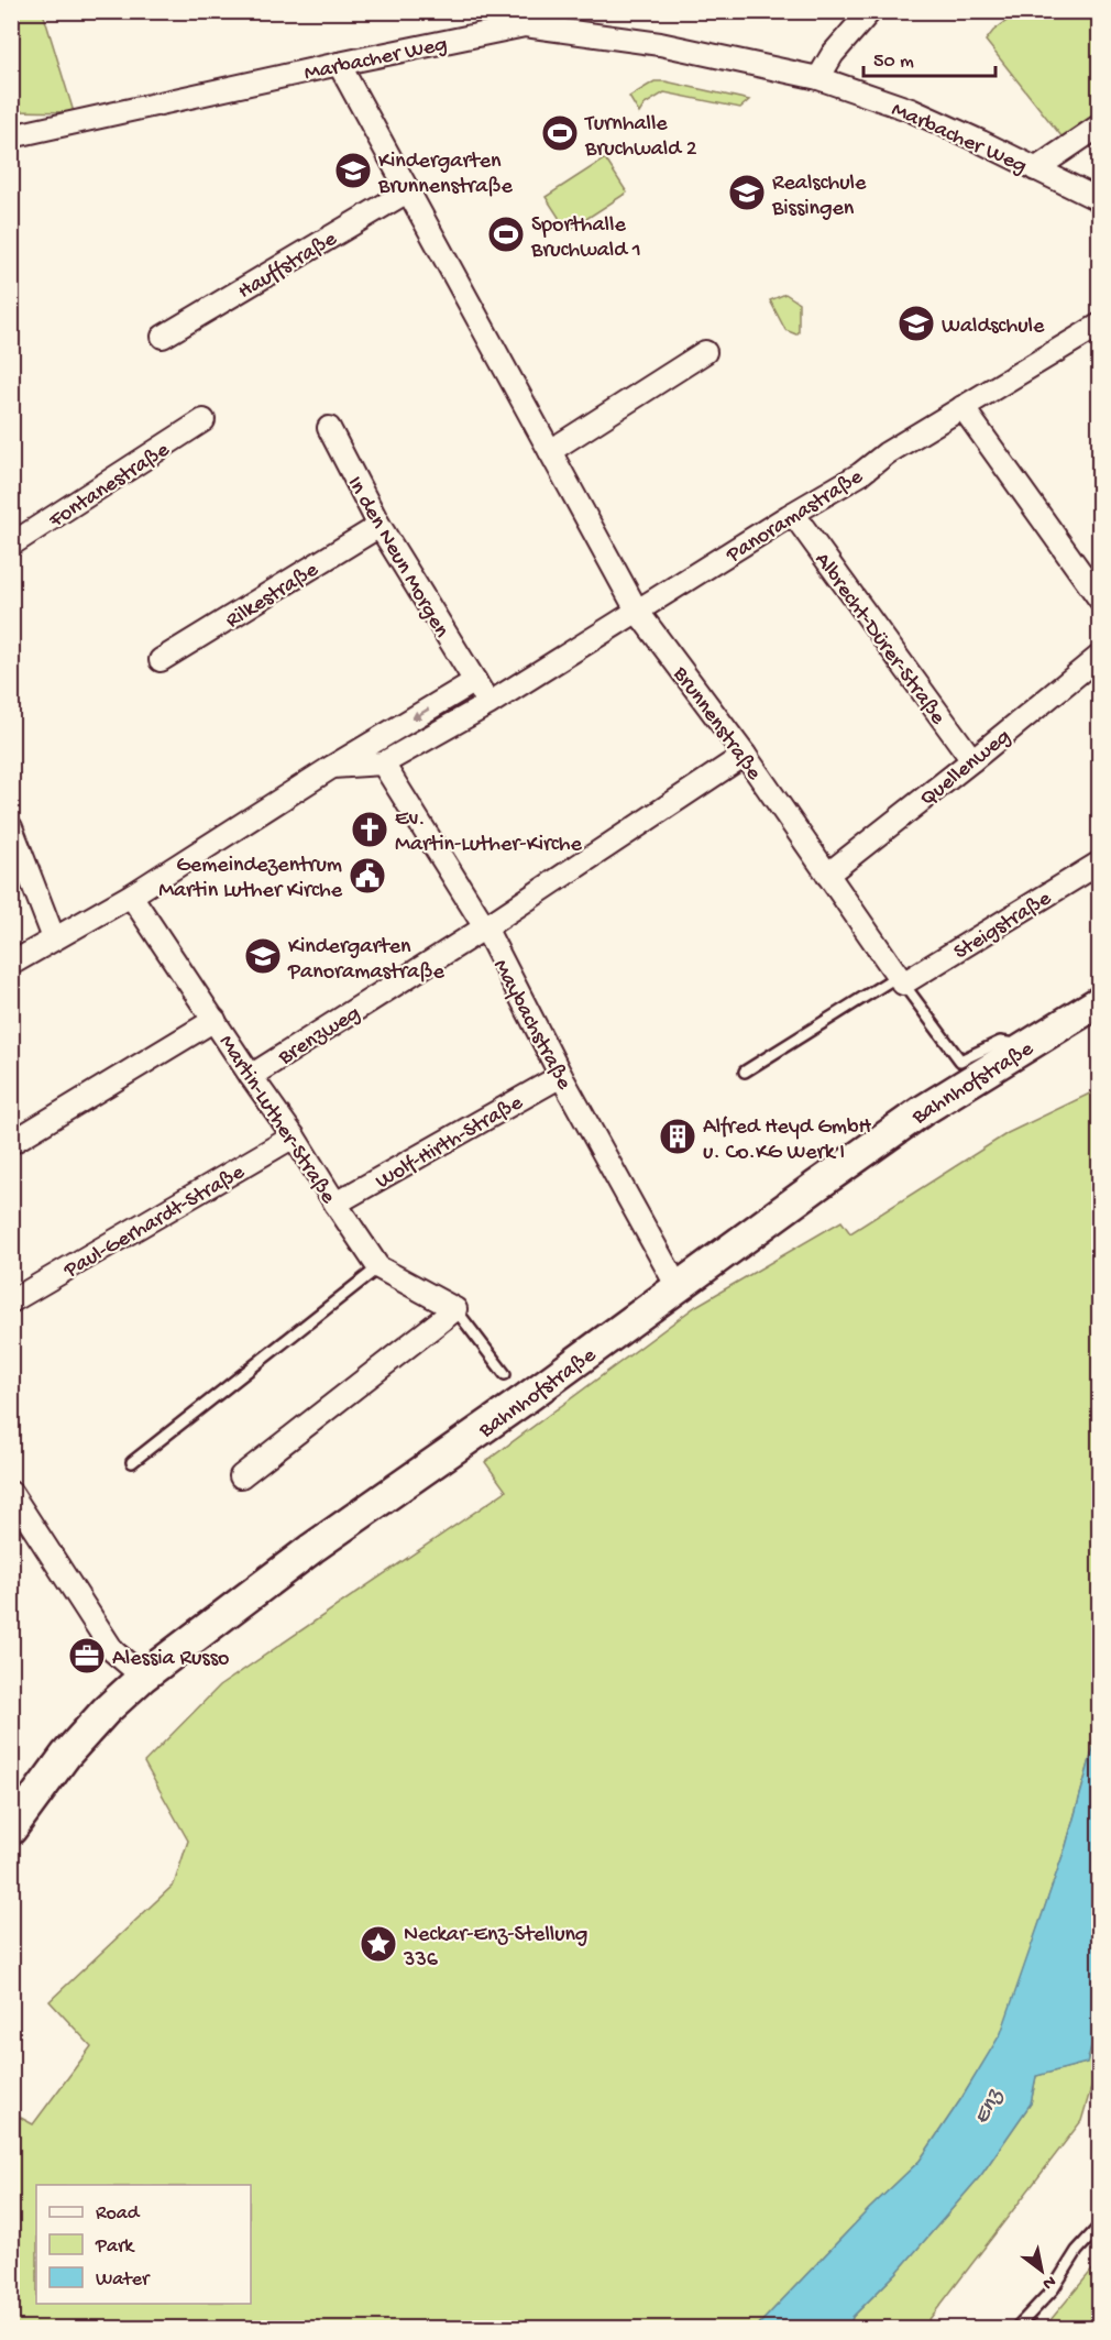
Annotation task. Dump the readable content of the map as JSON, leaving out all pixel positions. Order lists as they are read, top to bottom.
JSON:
{
  "streets": {
    "street": [
      "Marbacher Weg",
      "Hauffstraße",
      "Fontanestraße",
      "Panoramastraße",
      "In den Neun Morgen",
      "Rilkestraße",
      "Albrecht-Dürer-Straße",
      "Brunnenstraße",
      "Quellenweg",
      "Steigstraße",
      "Maybachstraße",
      "Brenzweg",
      "Bahnhofstraße",
      "Martin-Luther-Straße",
      "Wolf-Hirth-Straße",
      "Paul-Gerhardt-Straße"
    ]
  },
  "crossings": [
    ["Marbacher Weg", "Brunnenstraße"],
    ["Hauffstraße", "Brunnenstraße"],
    ["Panoramastraße", "In den Neun Morgen"],
    ["Panoramastraße", "Albrecht-Dürer-Straße"],
    ["Panoramastraße", "Brunnenstraße"],
    ["Panoramastraße", "Maybachstraße"],
    ["Panoramastraße", "Martin-Luther-Straße"],
    ["In den Neun Morgen", "Rilkestraße"],
    ["Albrecht-Dürer-Straße", "Quellenweg"],
    ["Brunnenstraße", "Quellenweg"],
    ["Brunnenstraße", "Steigstraße"],
    ["Brunnenstraße", "Brenzweg"],
    ["Maybachstraße", "Brenzweg"],
    ["Maybachstraße", "Bahnhofstraße"],
    ["Maybachstraße", "Wolf-Hirth-Straße"],
    ["Brenzweg", "Martin-Luther-Straße"],
    ["Martin-Luther-Straße", "Wolf-Hirth-Straße"],
    ["Martin-Luther-Straße", "Paul-Gerhardt-Straße"]
  ],
  "water": ["Enz"],
  "places": {
    "sports": ["Turnhalle Bruchwald 2", "Sporthalle Bruchwald 1"],
    "school or university": [
      "Kindergarten Brunnenstraße",
      "Realschule Bissingen",
      "Waldschule",
      "Kindergarten Panoramastraße"
    ],
    "church": ["Ev. Martin-Luther-Kirche"],
    "public building": ["Gemeindezentrum Martin Luther Kirche"],
    "building": ["Alfred Heyd GmbH u. Co.KG Werk I"],
    "office": ["Alessia Russo"],
    "place": ["Neckar-Enz-Stellung 336"]
  },
  "legend": ["Road", "Park", "Water"],
  "scale_bar": "50 m",
  "north": "bottom right"
}
